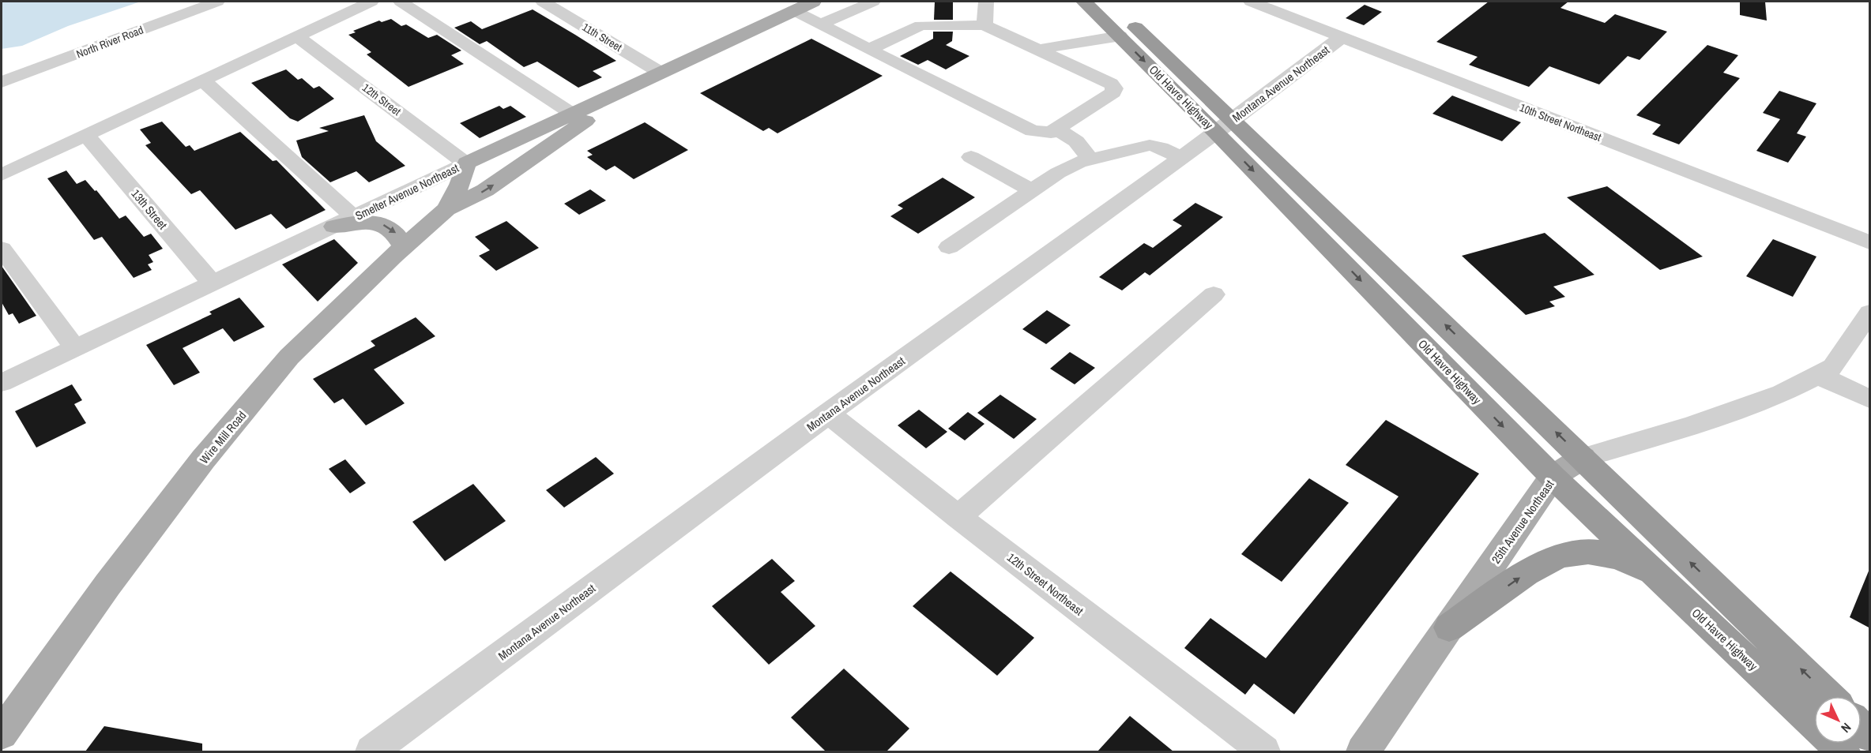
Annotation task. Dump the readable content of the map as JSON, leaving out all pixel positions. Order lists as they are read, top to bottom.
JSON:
{
  "streets": {
    "highway": ["Old Havre Highway"],
    "main road": ["Smelter Avenue Northeast", "Wire Mill Road", "25th Avenue Northeast"],
    "street": [
      "11th Street",
      "North River Road",
      "Montana Avenue Northeast",
      "12th Street",
      "10th Street Northeast",
      "13th Street",
      "12th Street Northeast"
    ]
  },
  "crossings": [
    ["11th Street", "Smelter Avenue Northeast"],
    ["Montana Avenue Northeast", "Old Havre Highway"],
    ["Montana Avenue Northeast", "10th Street Northeast"],
    ["Montana Avenue Northeast", "12th Street Northeast"],
    ["Old Havre Highway", "25th Avenue Northeast"],
    ["12th Street", "Smelter Avenue Northeast"],
    ["12th Street", "Wire Mill Road"],
    ["Smelter Avenue Northeast", "13th Street"],
    ["Smelter Avenue Northeast", "Wire Mill Road"]
  ],
  "north": "bottom right"
}
